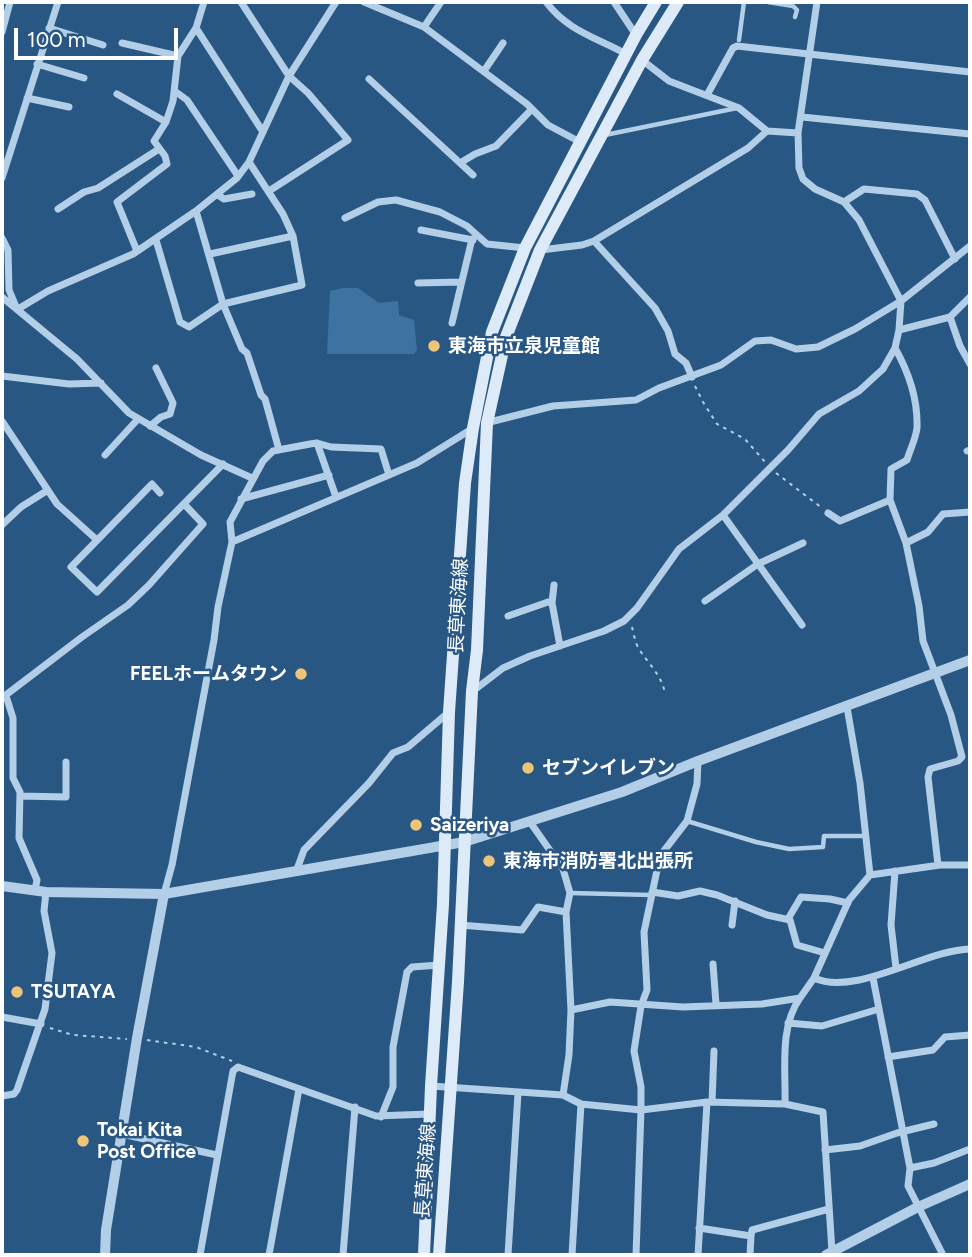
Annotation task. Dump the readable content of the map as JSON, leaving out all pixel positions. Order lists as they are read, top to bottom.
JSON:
{
  "streets": {
    "main road": ["長草東海線"]
  },
  "places": [
    "東海市立泉児童館",
    "FEELホームタウン",
    "セブンイレブン",
    "Saizeriya",
    "東海市消防署北出張所",
    "TSUTAYA",
    "Tokai Kita Post Office"
  ],
  "scale_bar": "100 m"
}
